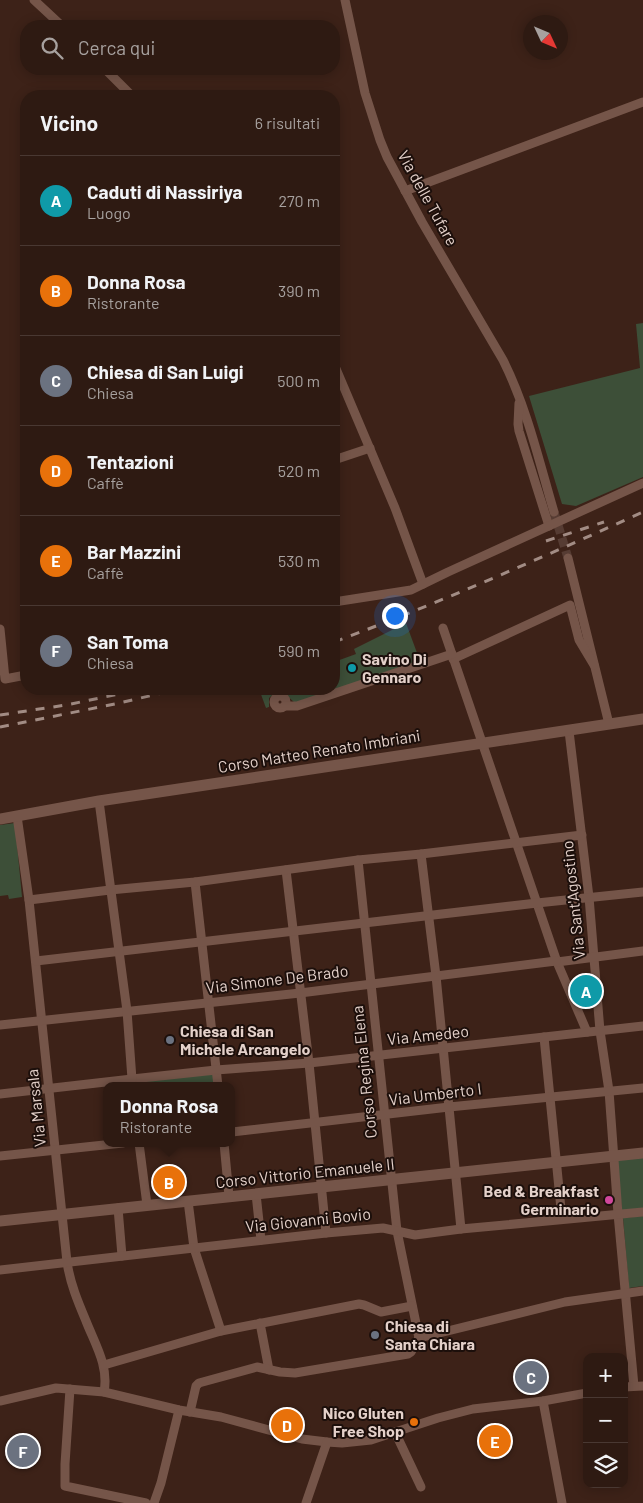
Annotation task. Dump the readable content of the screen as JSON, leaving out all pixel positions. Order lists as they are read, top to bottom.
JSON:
{
  "streets": {
    "street": [
      "Via delle Tufare",
      "Corso Matteo Renato Imbriani",
      "Via Sant'Agostino",
      "Via Simone De Brado",
      "Via Amedeo",
      "Corso Regina Elena",
      "Via Umberto I",
      "Via Marsala",
      "Corso Vittorio Emanuele II",
      "Via Giovanni Bovio"
    ]
  },
  "crossings": [
    ["Corso Matteo Renato Imbriani", "Via Sant'Agostino"],
    ["Corso Matteo Renato Imbriani", "Via Marsala"],
    ["Via Sant'Agostino", "Via Simone De Brado"],
    ["Via Sant'Agostino", "Via Amedeo"],
    ["Via Sant'Agostino", "Via Umberto I"],
    ["Via Sant'Agostino", "Corso Vittorio Emanuele II"],
    ["Via Sant'Agostino", "Via Giovanni Bovio"],
    ["Via Simone De Brado", "Corso Regina Elena"],
    ["Via Simone De Brado", "Via Marsala"],
    ["Via Amedeo", "Corso Regina Elena"],
    ["Corso Regina Elena", "Via Umberto I"],
    ["Corso Regina Elena", "Corso Vittorio Emanuele II"],
    ["Corso Regina Elena", "Via Giovanni Bovio"],
    ["Via Marsala", "Corso Vittorio Emanuele II"],
    ["Via Marsala", "Via Giovanni Bovio"]
  ],
  "places": [
    "Savino Di Gennaro",
    "Chiesa di San Michele Arcangelo",
    "Bed & Breakfast Germinario",
    "Chiesa di Santa Chiara",
    "Nico Gluten Free Shop"
  ],
  "north": "bottom right",
  "page": {
    "search": "Cerca qui",
    "heading": ["Vicino", "6 risultati"],
    "list": [
      {
        "mark": "A",
        "name": "Caduti di Nassiriya",
        "note": "Luogo",
        "value": "270 m"
      },
      {
        "mark": "B",
        "name": "Donna Rosa",
        "note": "Ristorante",
        "value": "390 m"
      },
      {
        "mark": "C",
        "name": "Chiesa di San Luigi",
        "note": "Chiesa",
        "value": "500 m"
      },
      {
        "mark": "D",
        "name": "Tentazioni",
        "note": "Caffè",
        "value": "520 m"
      },
      {
        "mark": "E",
        "name": "Bar Mazzini",
        "note": "Caffè",
        "value": "530 m"
      },
      {
        "mark": "F",
        "name": "San Toma",
        "note": "Chiesa",
        "value": "590 m"
      }
    ],
    "pins": [
      "A",
      "B",
      "C",
      "D",
      "E",
      "F"
    ],
    "popup": ["Donna Rosa", "Ristorante"],
    "map_buttons": ["+", "−"]
  }
}
